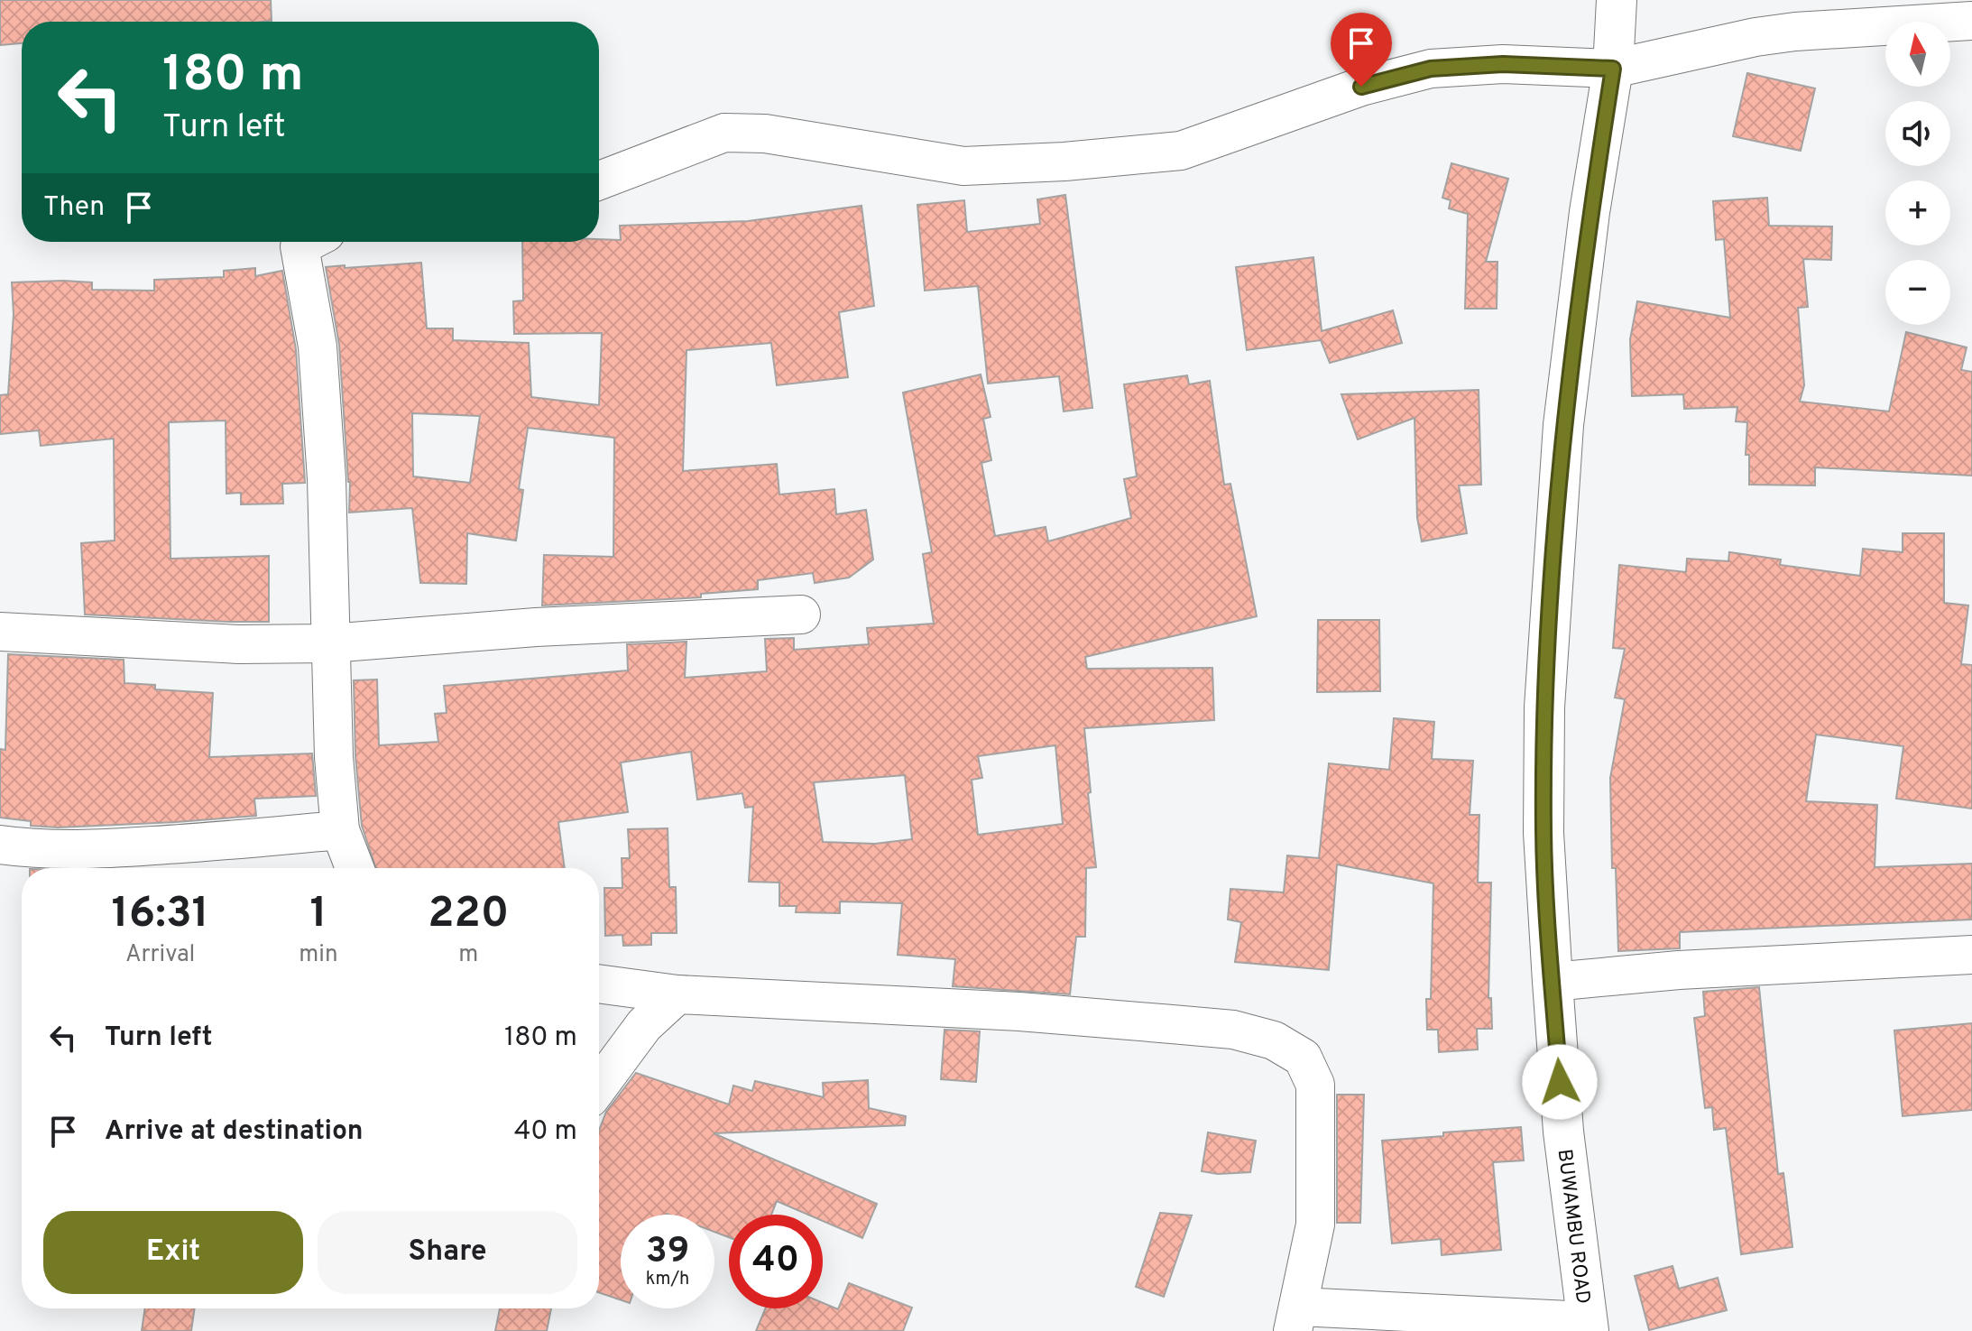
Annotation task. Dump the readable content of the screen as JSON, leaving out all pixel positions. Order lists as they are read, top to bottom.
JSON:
{
  "streets": {
    "street": ["BUWAMBU ROAD"]
  },
  "north": "top",
  "page": {
    "map_buttons": ["+", "−"],
    "turn": ["180 m", "Turn left"],
    "then": "Then",
    "eta": [
      "16:31",
      "Arrival",
      "1",
      "min",
      "220",
      "m"
    ],
    "list": [
      {
        "name": "Turn left",
        "value": "180 m"
      },
      {
        "name": "Arrive at destination",
        "value": "40 m"
      }
    ],
    "buttons": ["Exit", "Share"],
    "speed": "39 km/h",
    "limit": "40"
  }
}
